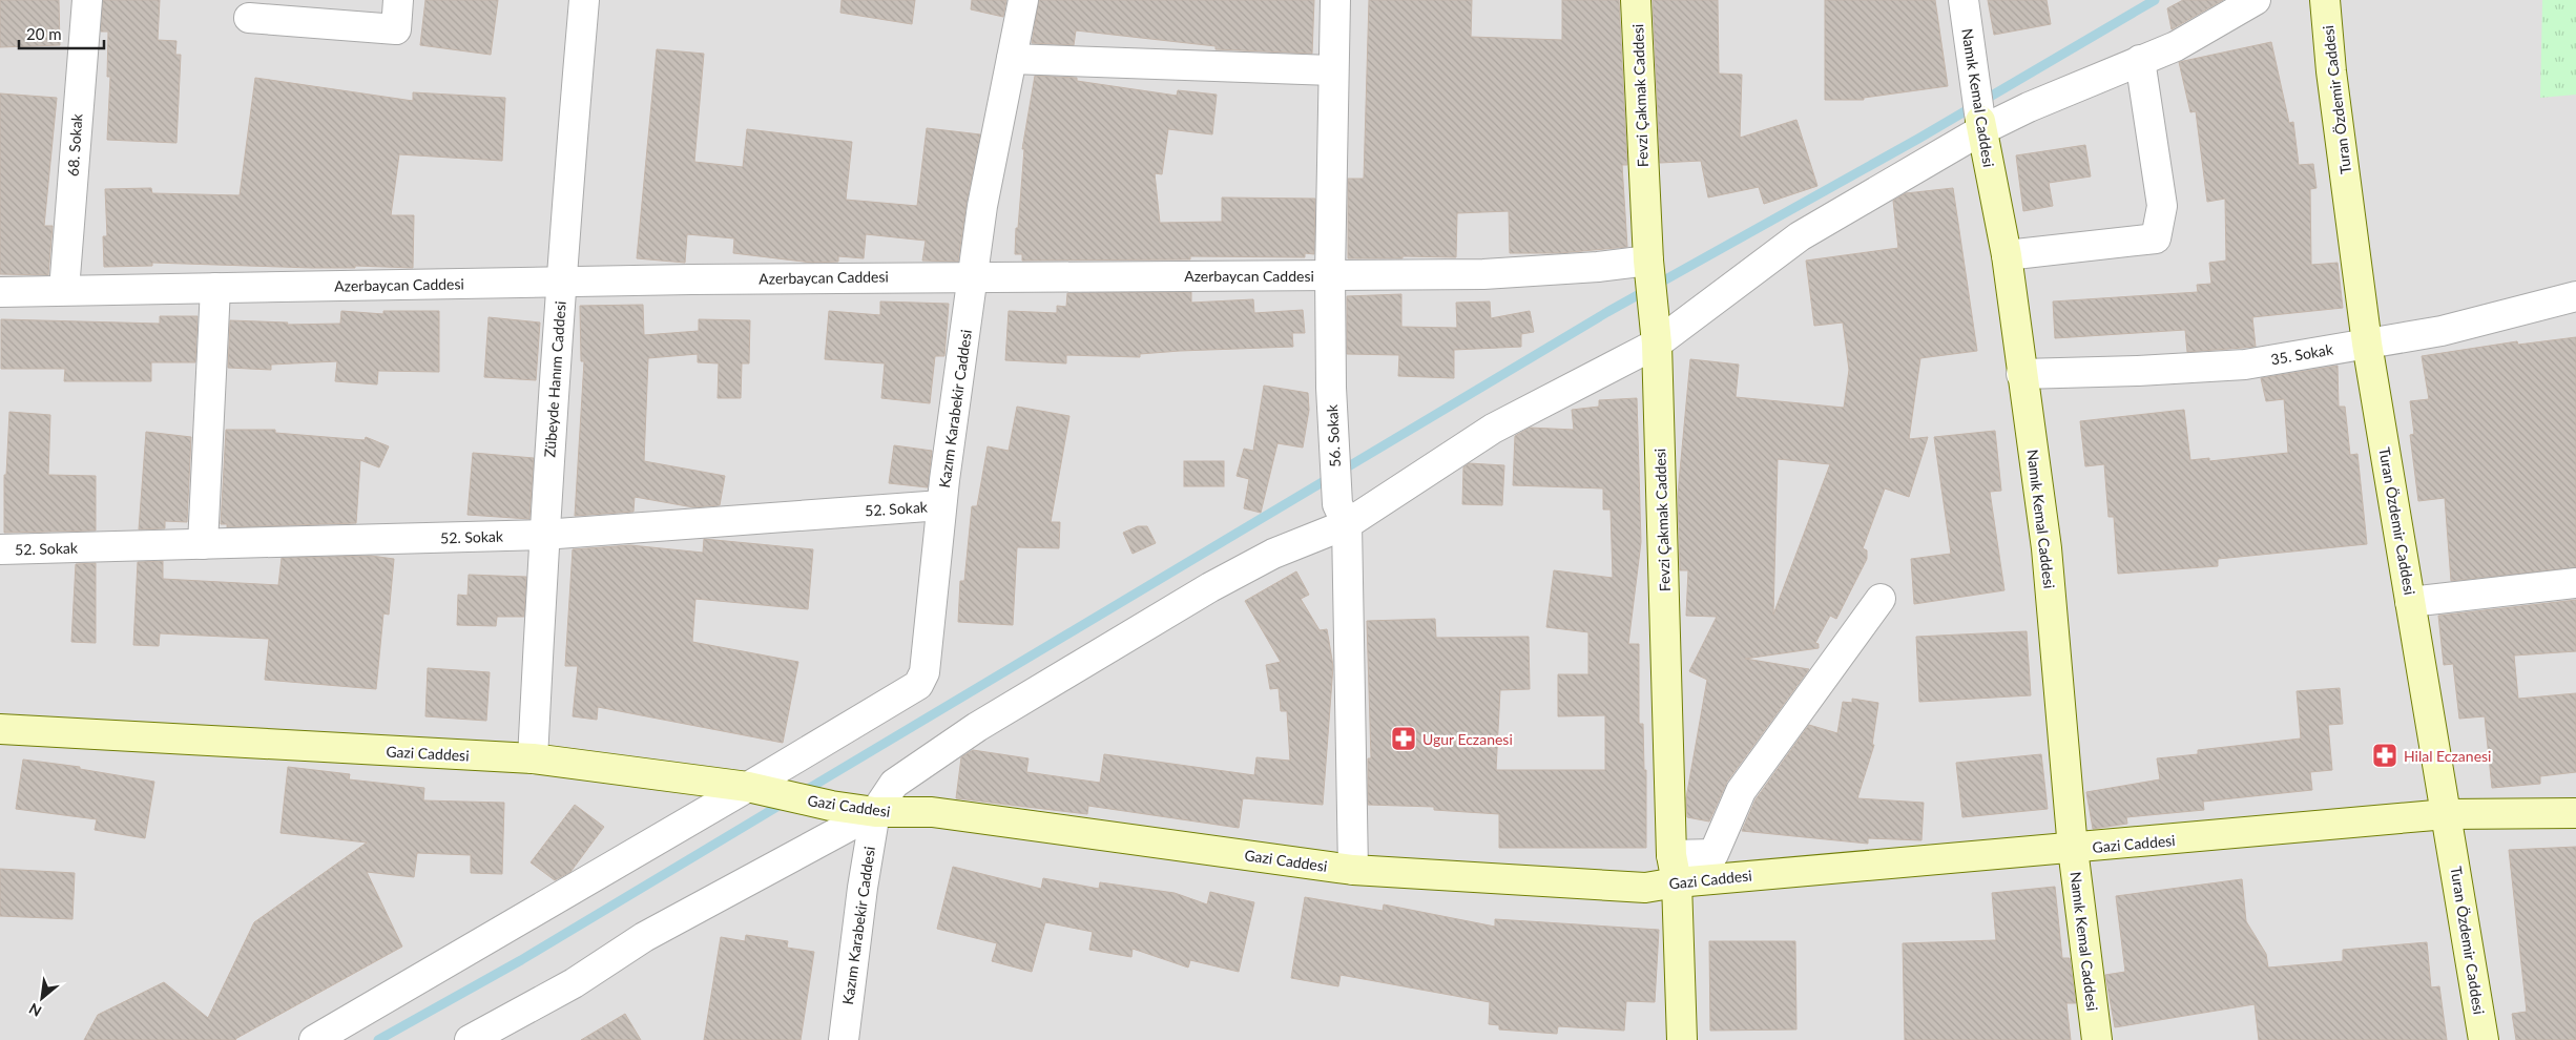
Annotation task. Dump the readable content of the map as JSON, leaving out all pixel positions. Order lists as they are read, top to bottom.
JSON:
{
  "streets": {
    "street": [
      "Fevzi Çakmak Caddesi",
      "Namık Kemal Caddesi",
      "Turan Özdemir Caddesi",
      "68. Sokak",
      "Azerbaycan Caddesi",
      "35. Sokak",
      "Zübeyde Hanım Caddesi",
      "Kazım Karabekir Caddesi",
      "56. Sokak",
      "52. Sokak",
      "Gazi Caddesi"
    ]
  },
  "crossings": [
    ["Fevzi Çakmak Caddesi", "Azerbaycan Caddesi"],
    ["Fevzi Çakmak Caddesi", "Gazi Caddesi"],
    ["Namık Kemal Caddesi", "35. Sokak"],
    ["Namık Kemal Caddesi", "Gazi Caddesi"],
    ["Turan Özdemir Caddesi", "35. Sokak"],
    ["Turan Özdemir Caddesi", "Gazi Caddesi"],
    ["68. Sokak", "Azerbaycan Caddesi"],
    ["Azerbaycan Caddesi", "Zübeyde Hanım Caddesi"],
    ["Azerbaycan Caddesi", "Kazım Karabekir Caddesi"],
    ["Azerbaycan Caddesi", "56. Sokak"],
    ["Zübeyde Hanım Caddesi", "52. Sokak"],
    ["Zübeyde Hanım Caddesi", "Gazi Caddesi"],
    ["Kazım Karabekir Caddesi", "52. Sokak"],
    ["Kazım Karabekir Caddesi", "Gazi Caddesi"],
    ["56. Sokak", "Gazi Caddesi"]
  ],
  "places": {
    "pharmacy": ["Ugur Eczanesi", "Hilal Eczanesi"]
  },
  "scale_bar": "20 m",
  "north": "bottom left"
}
